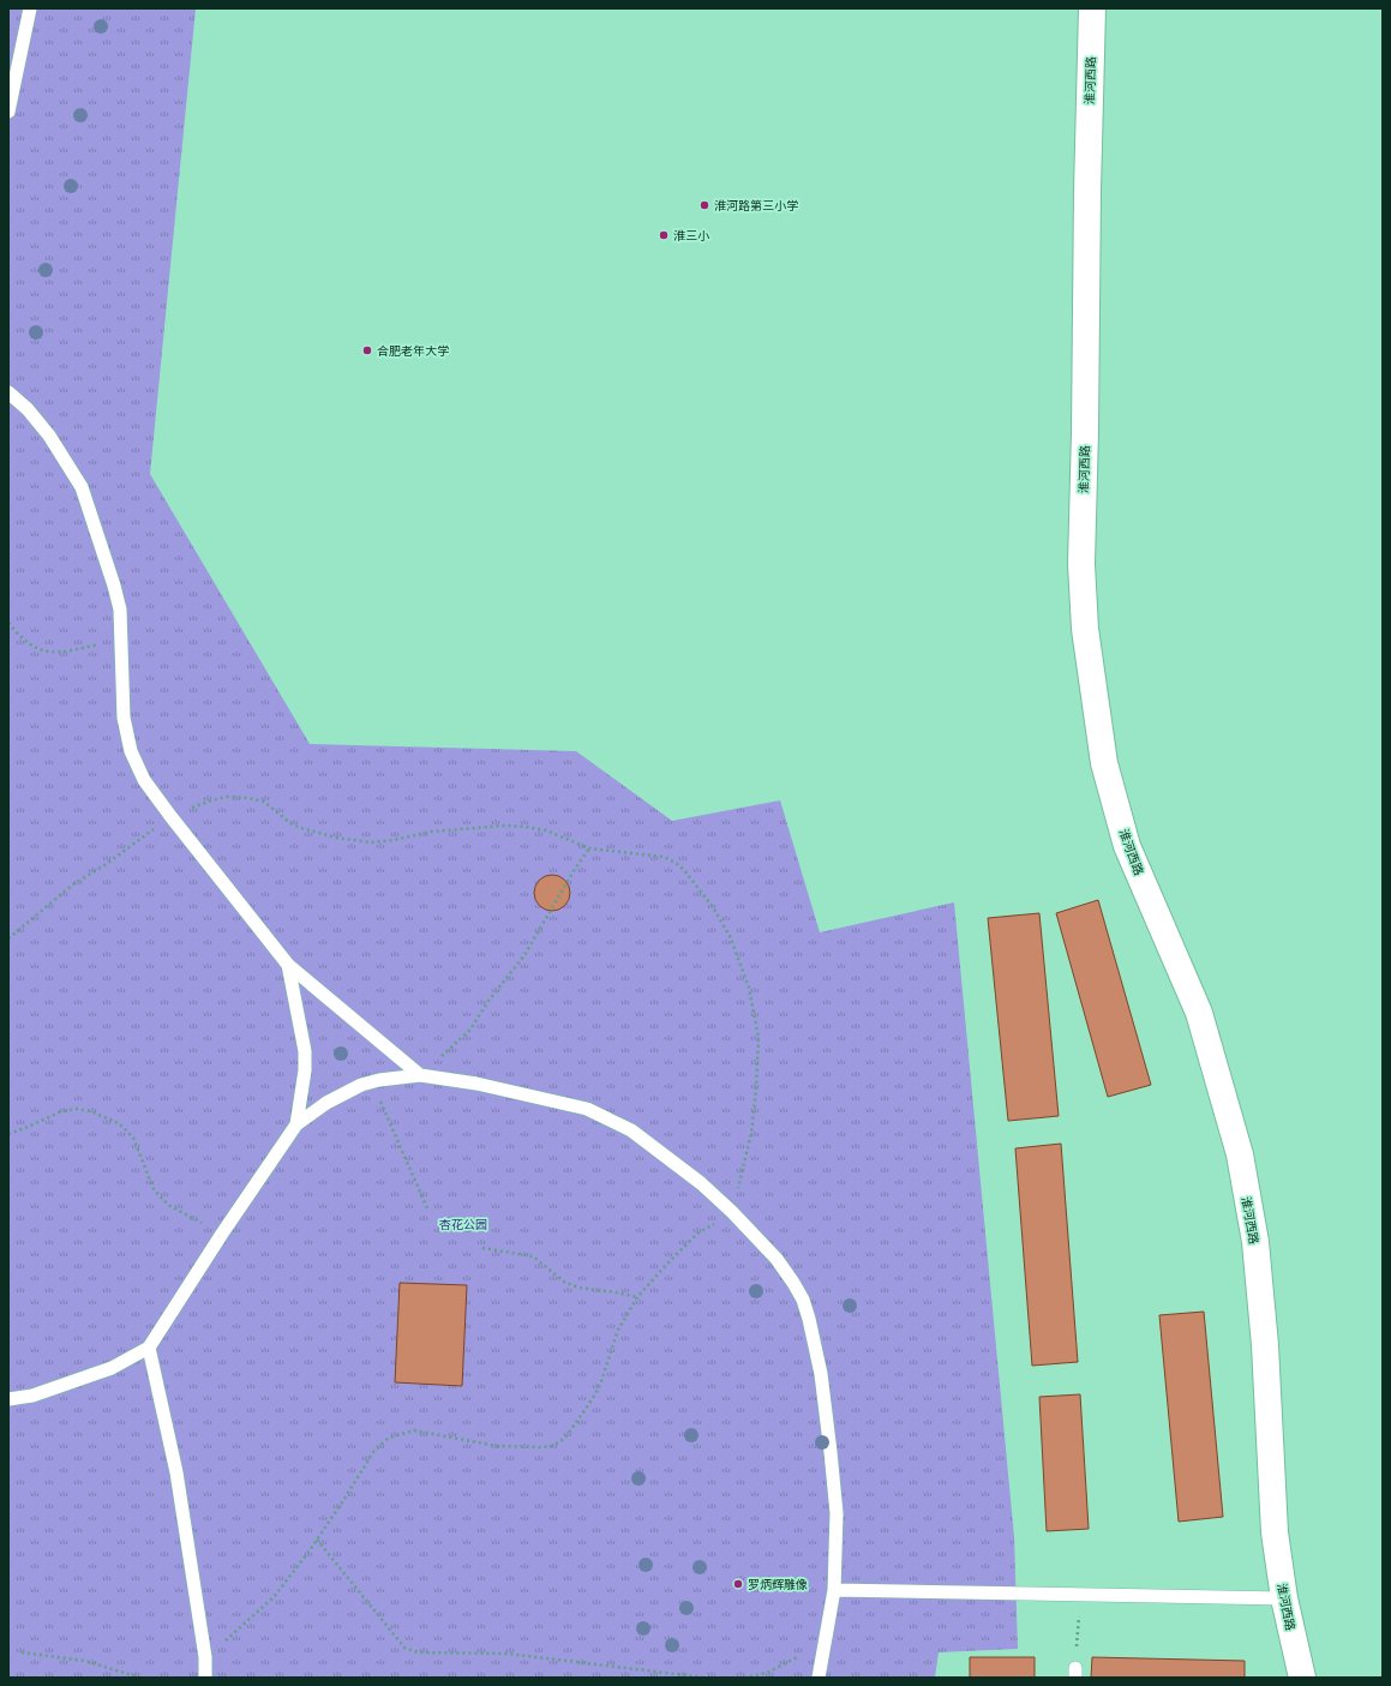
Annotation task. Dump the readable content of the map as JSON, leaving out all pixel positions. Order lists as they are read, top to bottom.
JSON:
{
  "streets": {
    "street": ["淮河西路"]
  },
  "parks": ["杏花公园"],
  "places": [
    "淮河路第三小学",
    "淮三小",
    "合肥老年大学",
    "罗炳辉雕像"
  ]
}
